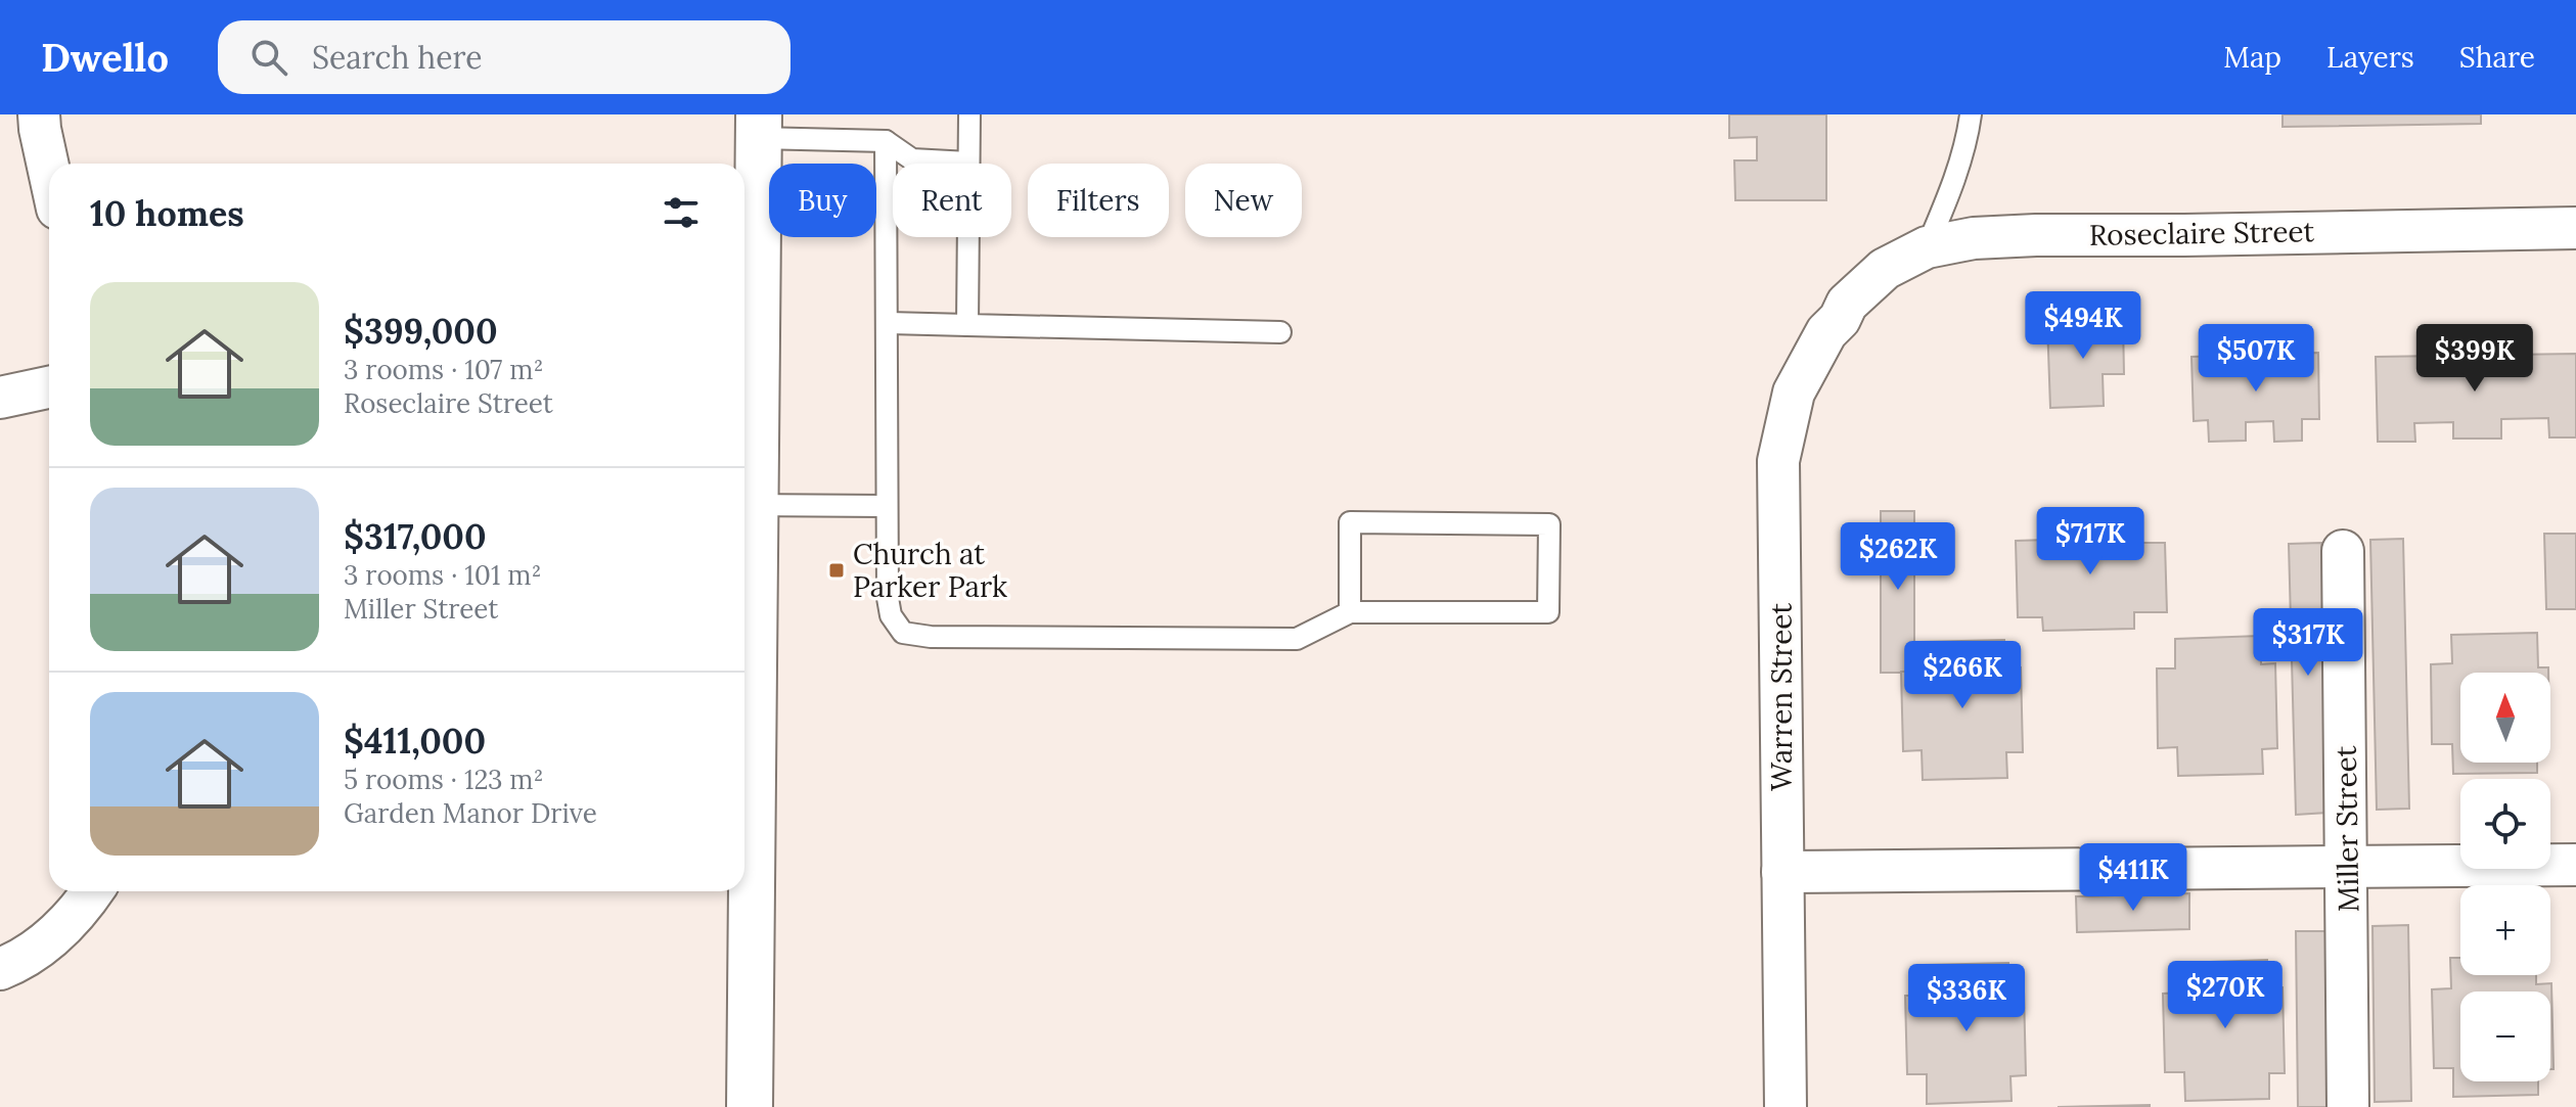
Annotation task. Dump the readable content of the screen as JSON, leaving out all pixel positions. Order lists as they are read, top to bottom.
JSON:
{
  "streets": {
    "street": ["Roseclaire Street", "Warren Street", "Miller Street"]
  },
  "crossings": [
    ["Roseclaire Street", "Warren Street"]
  ],
  "places": {
    "transit": ["Church at Parker Park"]
  },
  "north": "top",
  "page": {
    "header": "Dwello",
    "search": "Search here",
    "nav": ["Map", "Layers", "Share"],
    "chip": [
      "Buy",
      "Rent",
      "Filters",
      "New"
    ],
    "heading": "10 homes",
    "list": [
      {
        "name": "$399,000",
        "note": "3 rooms · 107 m² · Roseclaire Street"
      },
      {
        "name": "$317,000",
        "note": "3 rooms · 101 m² · Miller Street"
      },
      {
        "name": "$411,000",
        "note": "5 rooms · 123 m² · Garden Manor Drive"
      }
    ],
    "price": [
      "$494K",
      "$507K",
      "$399K",
      "$717K",
      "$262K",
      "$317K",
      "$266K",
      "$411K",
      "$270K",
      "$336K"
    ],
    "map_buttons": ["+", "−"]
  }
}
